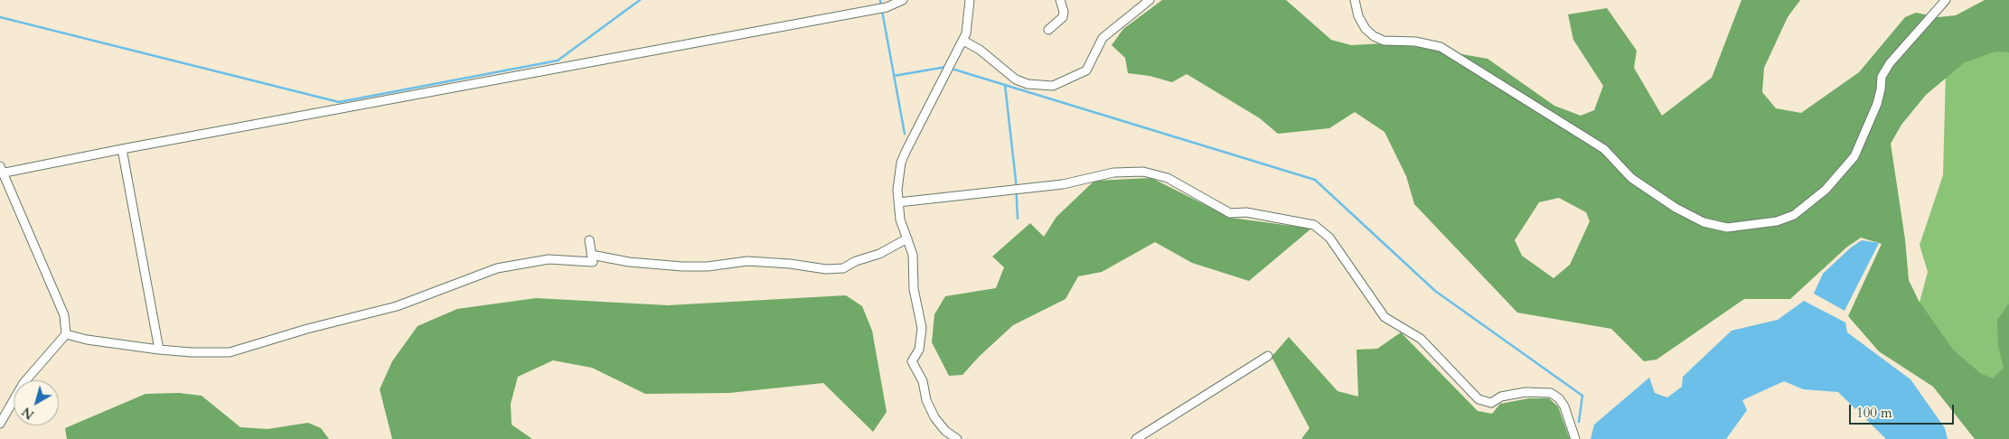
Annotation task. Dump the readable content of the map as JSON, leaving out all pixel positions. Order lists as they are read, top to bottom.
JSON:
{
  "scale_bar": "100 m",
  "north": "bottom left"
}
